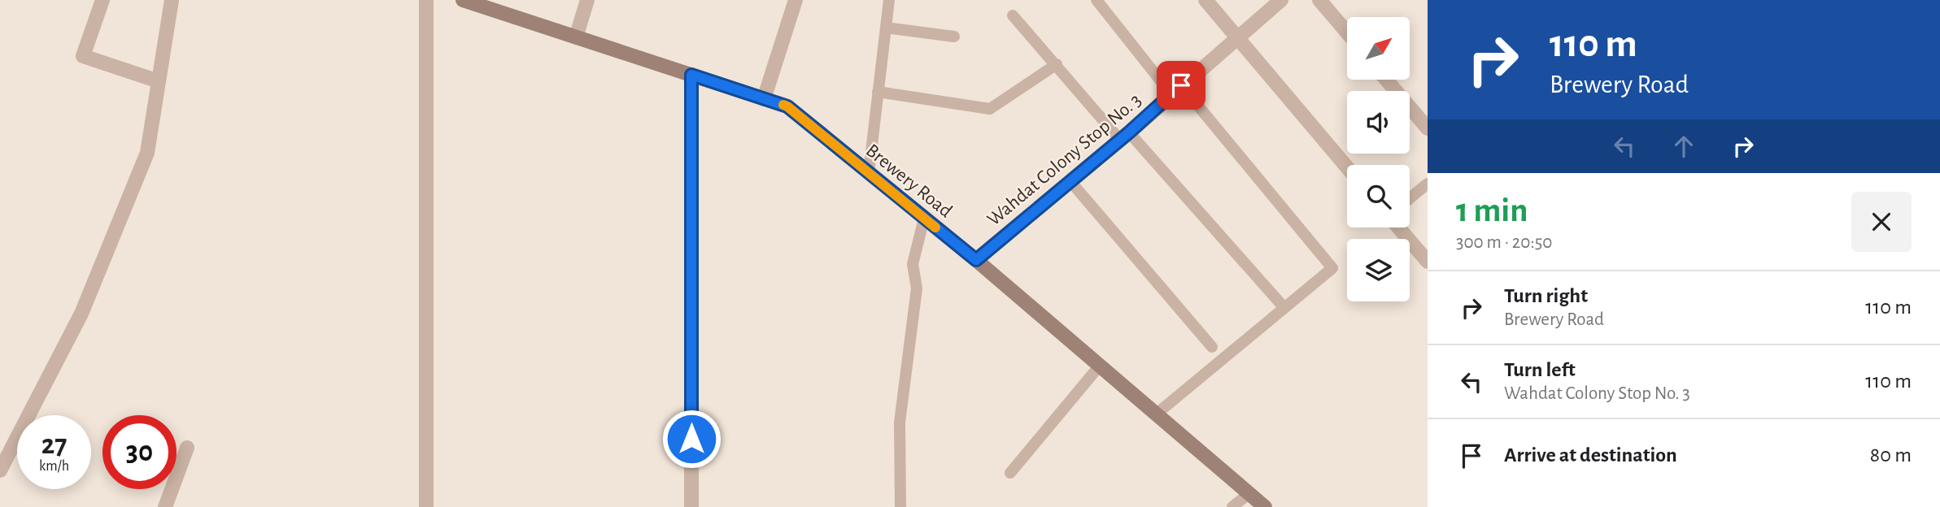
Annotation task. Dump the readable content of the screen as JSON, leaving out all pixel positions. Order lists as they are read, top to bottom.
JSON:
{
  "streets": {
    "main road": ["Brewery Road"],
    "street": ["Wahdat Colony Stop No. 3"]
  },
  "crossings": [
    ["Wahdat Colony Stop No. 3", "Brewery Road"]
  ],
  "north": "top right",
  "page": {
    "turn": ["110 m", "Brewery Road"],
    "heading": ["1 min", "300 m · 20:50"],
    "list": [
      {
        "name": "Turn right",
        "note": "Brewery Road",
        "value": "110 m"
      },
      {
        "name": "Turn left",
        "note": "Wahdat Colony Stop No. 3",
        "value": "110 m"
      },
      {
        "name": "Arrive at destination",
        "value": "80 m"
      }
    ],
    "speed": "27 km/h",
    "limit": "30"
  }
}
